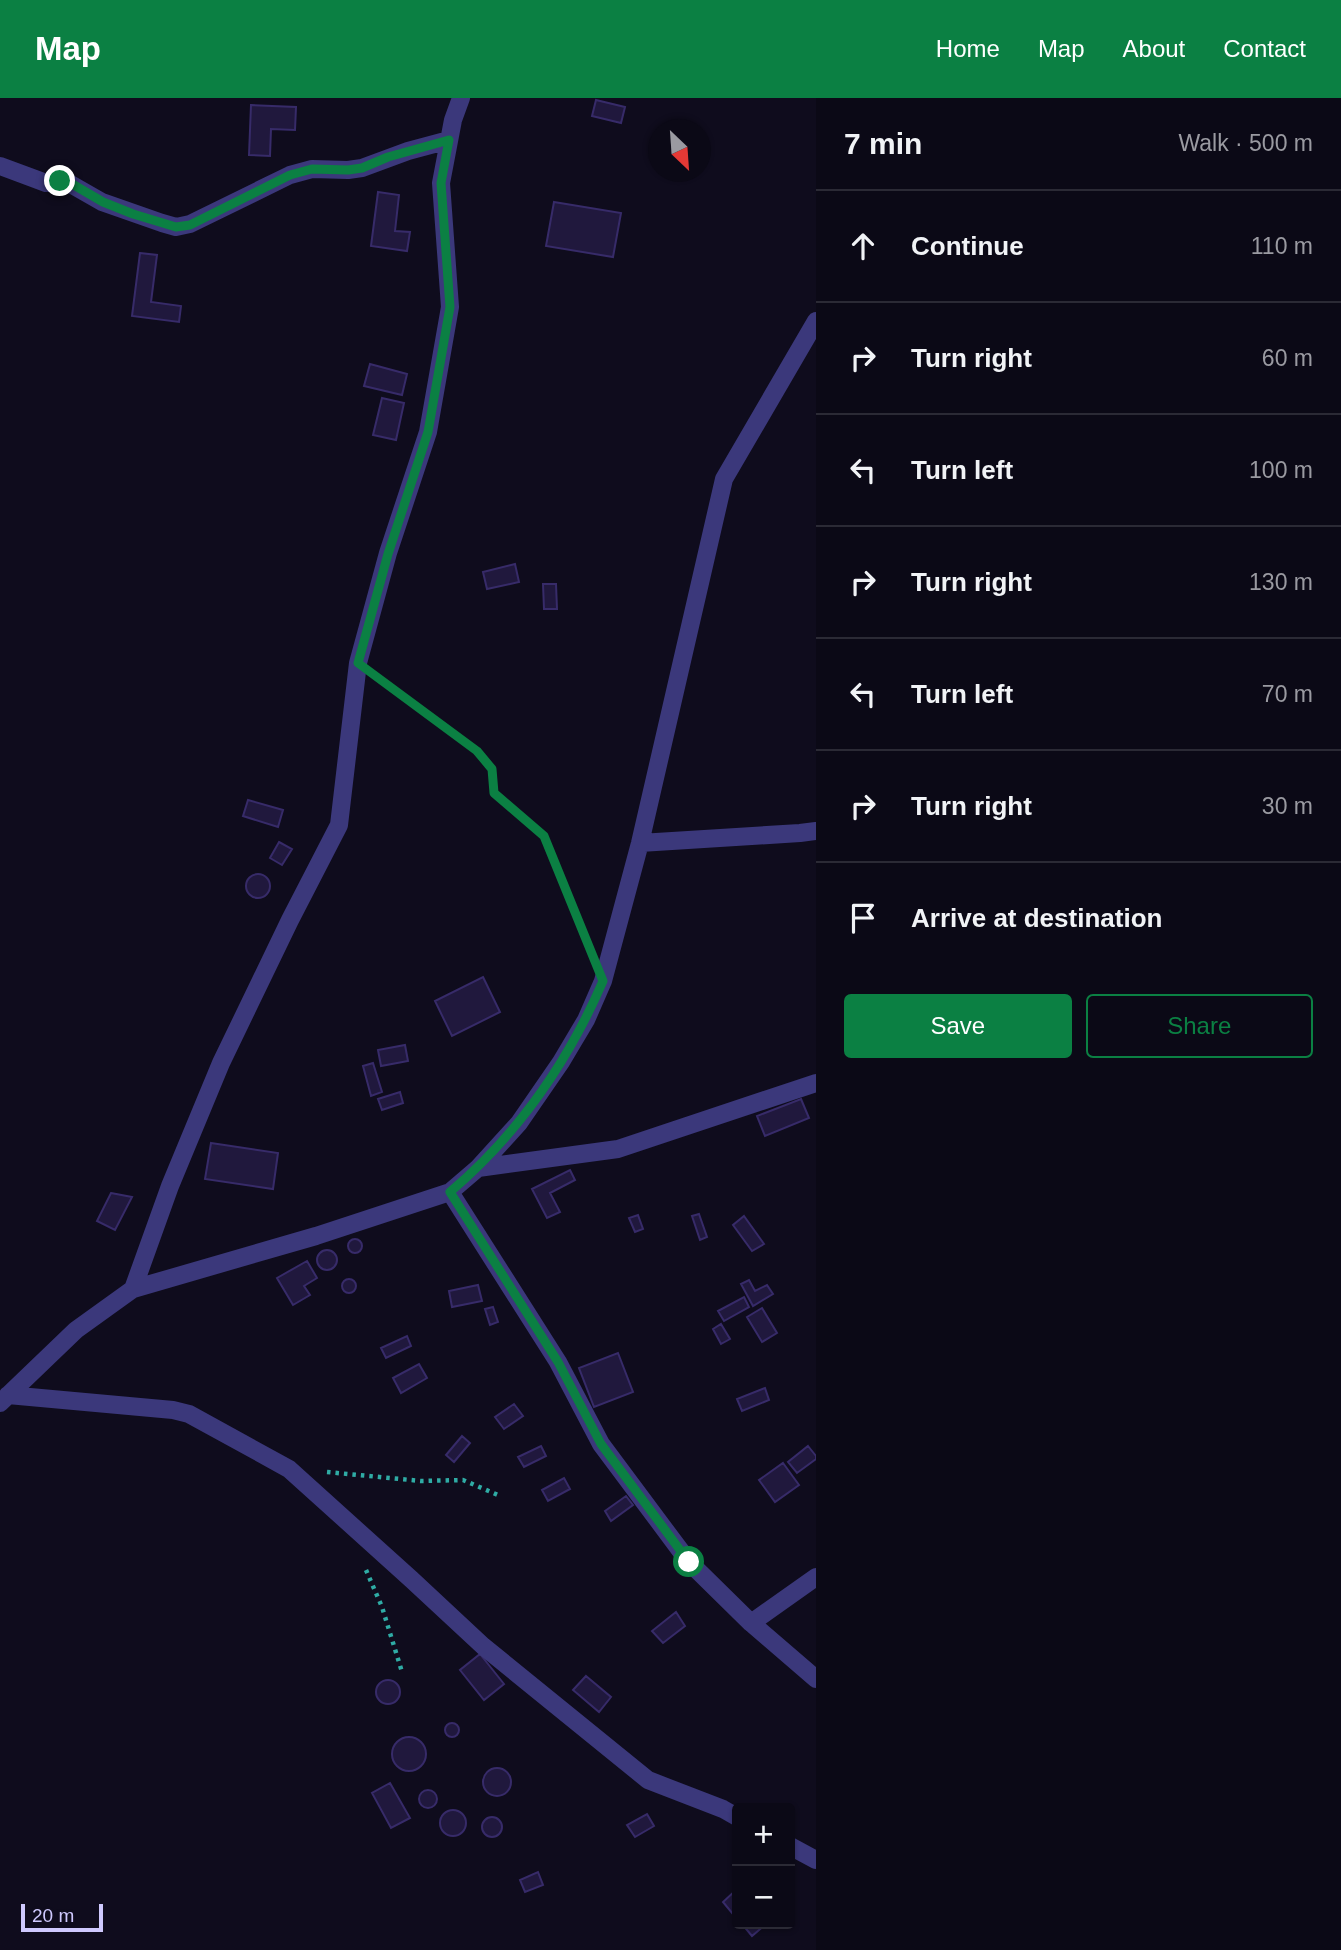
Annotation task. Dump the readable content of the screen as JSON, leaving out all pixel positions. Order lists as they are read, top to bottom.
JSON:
{
  "scale_bar": "20 m",
  "north": "bottom right",
  "page": {
    "header": "Map",
    "nav": [
      "Home",
      "Map",
      "About",
      "Contact"
    ],
    "heading": ["7 min", "Walk · 500 m"],
    "list": [
      ["Continue", "110 m"],
      ["Turn right", "60 m"],
      ["Turn left", "100 m"],
      ["Turn right", "130 m"],
      ["Turn left", "70 m"],
      ["Turn right", "30 m"],
      "Arrive at destination"
    ],
    "buttons": ["Save", "Share"],
    "map_buttons": ["+", "−"],
    "scale": "20 m"
  }
}
